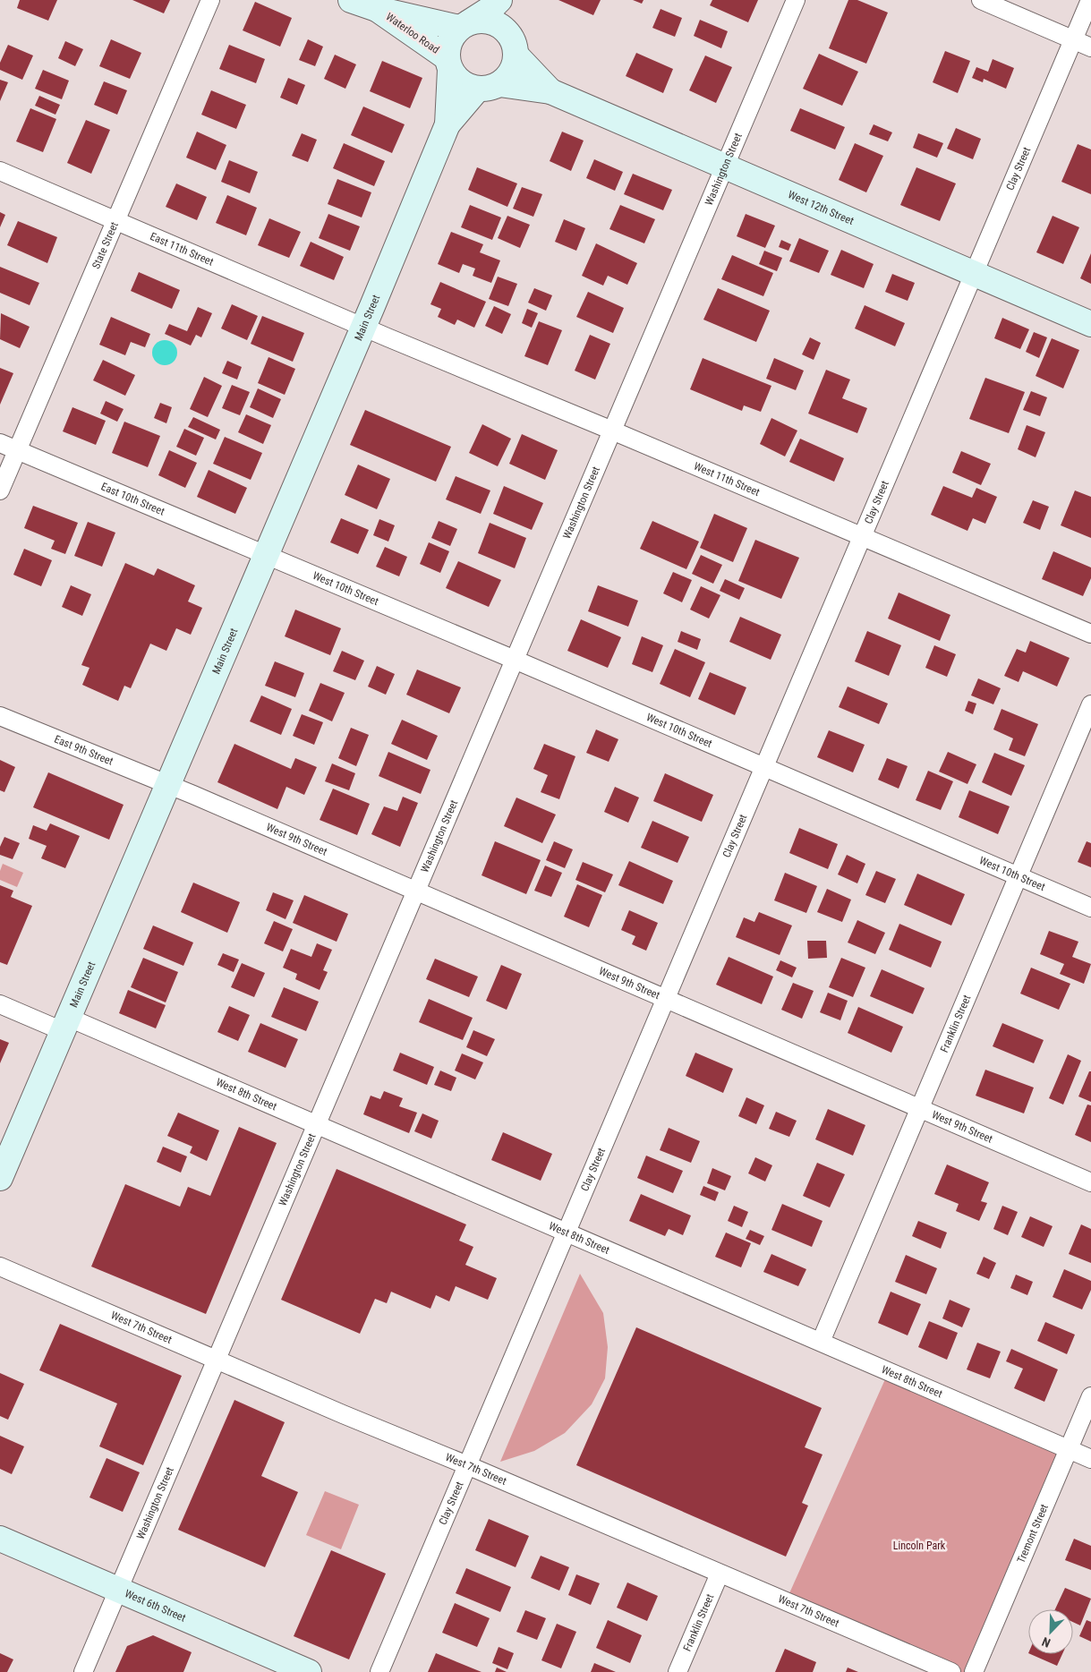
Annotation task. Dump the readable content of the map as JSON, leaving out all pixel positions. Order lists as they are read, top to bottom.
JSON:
{
  "streets": {
    "main road": [
      "Waterloo Road",
      "West 12th Street",
      "Main Street",
      "West 6th Street"
    ],
    "street": [
      "Washington Street",
      "Clay Street",
      "State Street",
      "East 11th Street",
      "West 11th Street",
      "East 10th Street",
      "West 10th Street",
      "East 9th Street",
      "West 9th Street",
      "Franklin Street",
      "West 8th Street",
      "West 7th Street",
      "Tremont Street"
    ]
  },
  "crossings": [
    ["Waterloo Road", "West 12th Street"],
    ["Waterloo Road", "Main Street"],
    ["Washington Street", "West 12th Street"],
    ["Washington Street", "West 11th Street"],
    ["Washington Street", "West 10th Street"],
    ["Washington Street", "West 9th Street"],
    ["Washington Street", "West 8th Street"],
    ["Washington Street", "West 7th Street"],
    ["Washington Street", "West 6th Street"],
    ["Clay Street", "West 12th Street"],
    ["Clay Street", "West 11th Street"],
    ["Clay Street", "West 10th Street"],
    ["Clay Street", "West 9th Street"],
    ["Clay Street", "West 8th Street"],
    ["Clay Street", "West 7th Street"],
    ["West 12th Street", "Main Street"],
    ["State Street", "East 11th Street"],
    ["State Street", "East 10th Street"],
    ["East 11th Street", "Main Street"],
    ["East 11th Street", "West 11th Street"],
    ["Main Street", "West 11th Street"],
    ["Main Street", "East 10th Street"],
    ["Main Street", "West 10th Street"],
    ["Main Street", "East 9th Street"],
    ["Main Street", "West 9th Street"],
    ["Main Street", "West 8th Street"],
    ["East 10th Street", "West 10th Street"],
    ["West 10th Street", "Franklin Street"],
    ["East 9th Street", "West 9th Street"],
    ["West 9th Street", "Franklin Street"],
    ["Franklin Street", "West 8th Street"],
    ["Franklin Street", "West 7th Street"],
    ["West 8th Street", "Tremont Street"]
  ],
  "parks": ["Lincoln Park"],
  "north": "bottom left"
}
